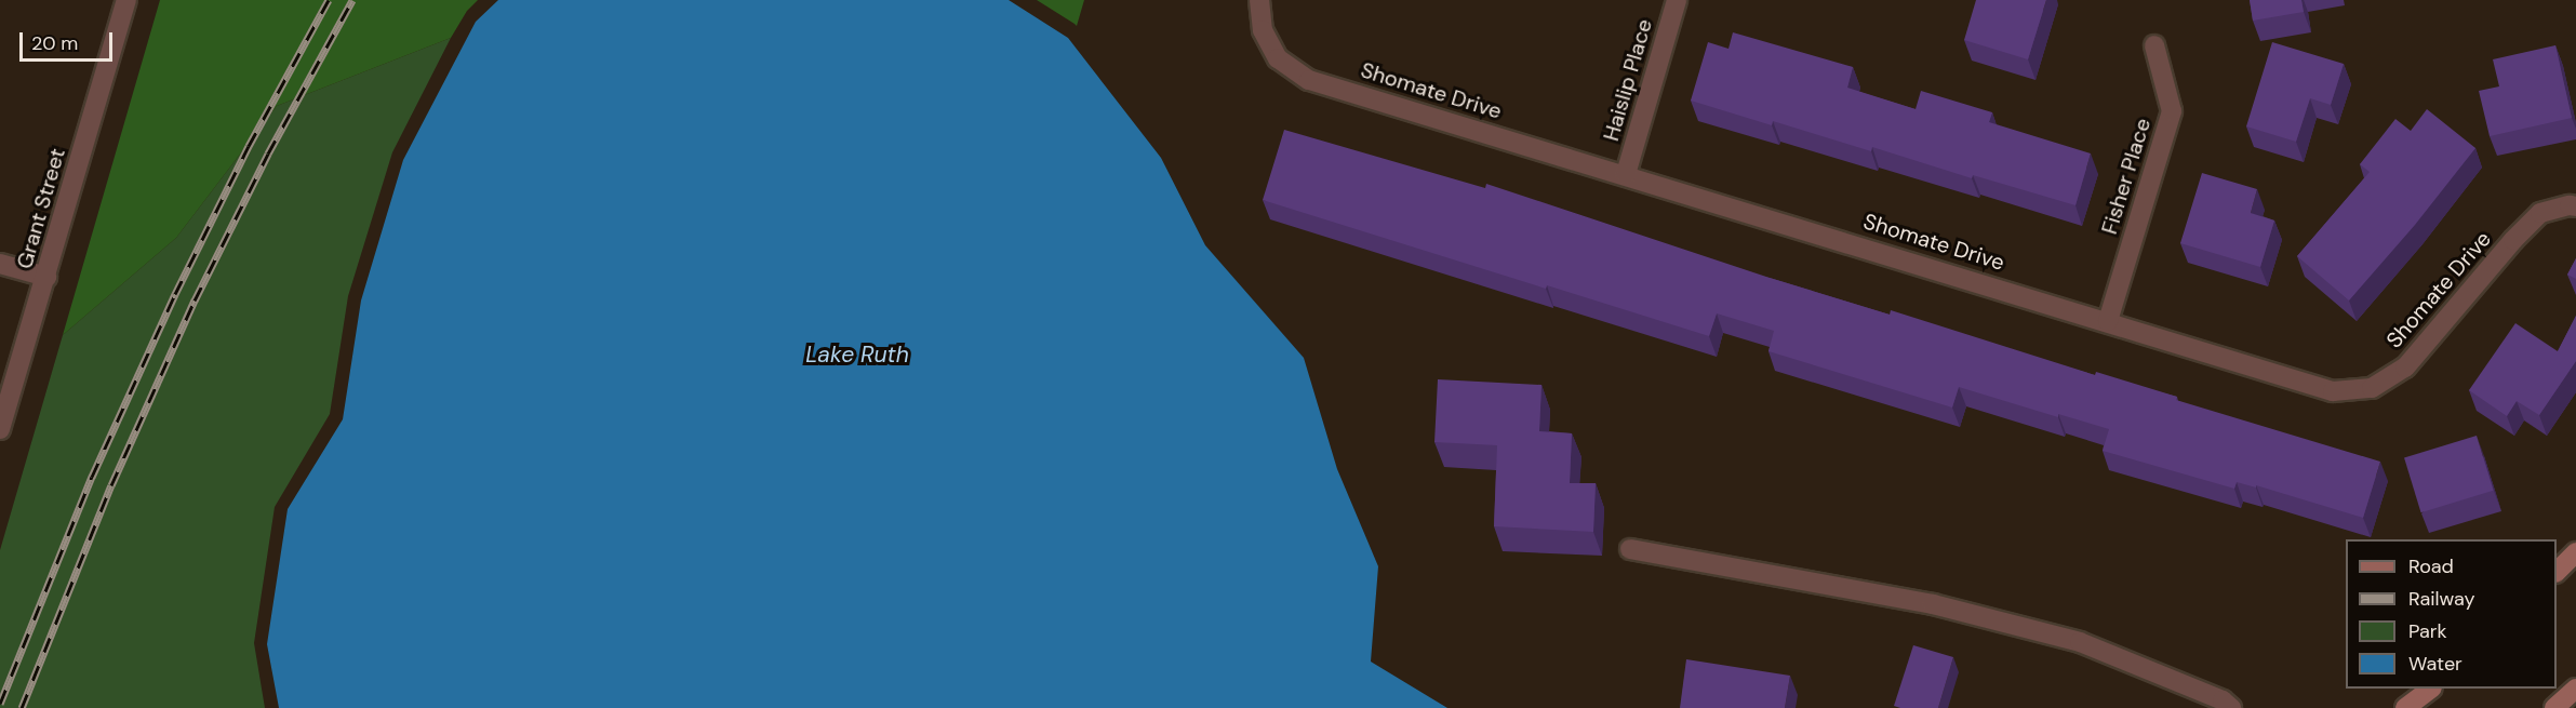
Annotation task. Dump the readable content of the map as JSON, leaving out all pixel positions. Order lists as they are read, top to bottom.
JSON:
{
  "streets": {
    "street": [
      "Haislip Place",
      "Shomate Drive",
      "Fisher Place",
      "Grant Street"
    ]
  },
  "crossings": [
    ["Haislip Place", "Shomate Drive"],
    ["Shomate Drive", "Fisher Place"]
  ],
  "water": ["Lake Ruth"],
  "legend": [
    "Road",
    "Railway",
    "Park",
    "Water"
  ],
  "scale_bar": "20 m"
}
